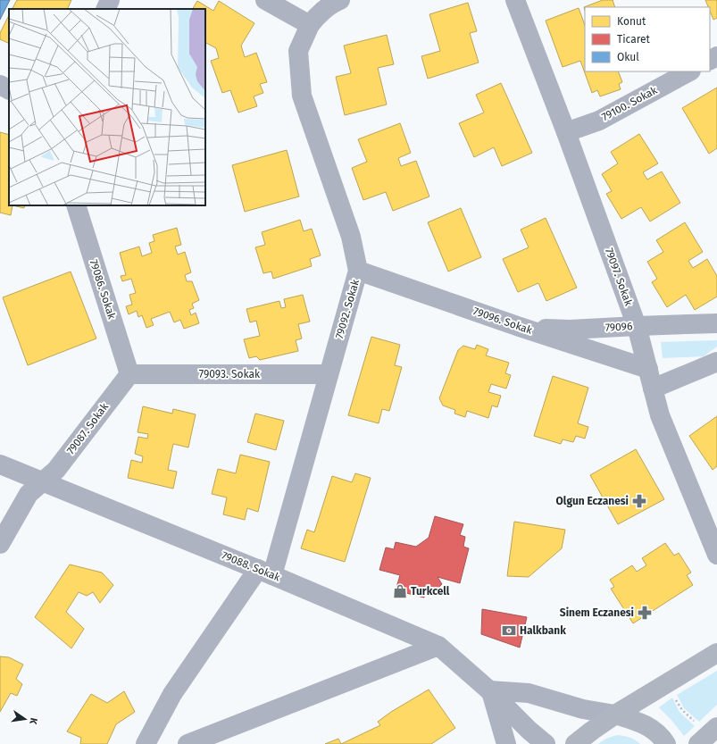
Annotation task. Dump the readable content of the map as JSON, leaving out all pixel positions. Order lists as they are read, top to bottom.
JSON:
{
  "streets": {
    "street": [
      "79100. Sokak",
      "79097. Sokak",
      "79086. Sokak",
      "79092. Sokak",
      "79096. Sokak",
      "79096",
      "79093. Sokak",
      "79087. Sokak",
      "79088. Sokak"
    ]
  },
  "crossings": [
    ["79100. Sokak", "79097. Sokak"],
    ["79097. Sokak", "79096. Sokak"],
    ["79097. Sokak", "79096"],
    ["79086. Sokak", "79093. Sokak"],
    ["79086. Sokak", "79087. Sokak"],
    ["79092. Sokak", "79096. Sokak"],
    ["79092. Sokak", "79093. Sokak"],
    ["79092. Sokak", "79088. Sokak"],
    ["79096. Sokak", "79096"],
    ["79093. Sokak", "79087. Sokak"],
    ["79087. Sokak", "79088. Sokak"]
  ],
  "places": {
    "pharmacy": ["Olgun Eczanesi", "Sinem Eczanesi"],
    "shop": ["Turkcell"],
    "bank": ["Halkbank"]
  },
  "legend": ["Konut", "Ticaret", "Okul"],
  "north": "right"
}
